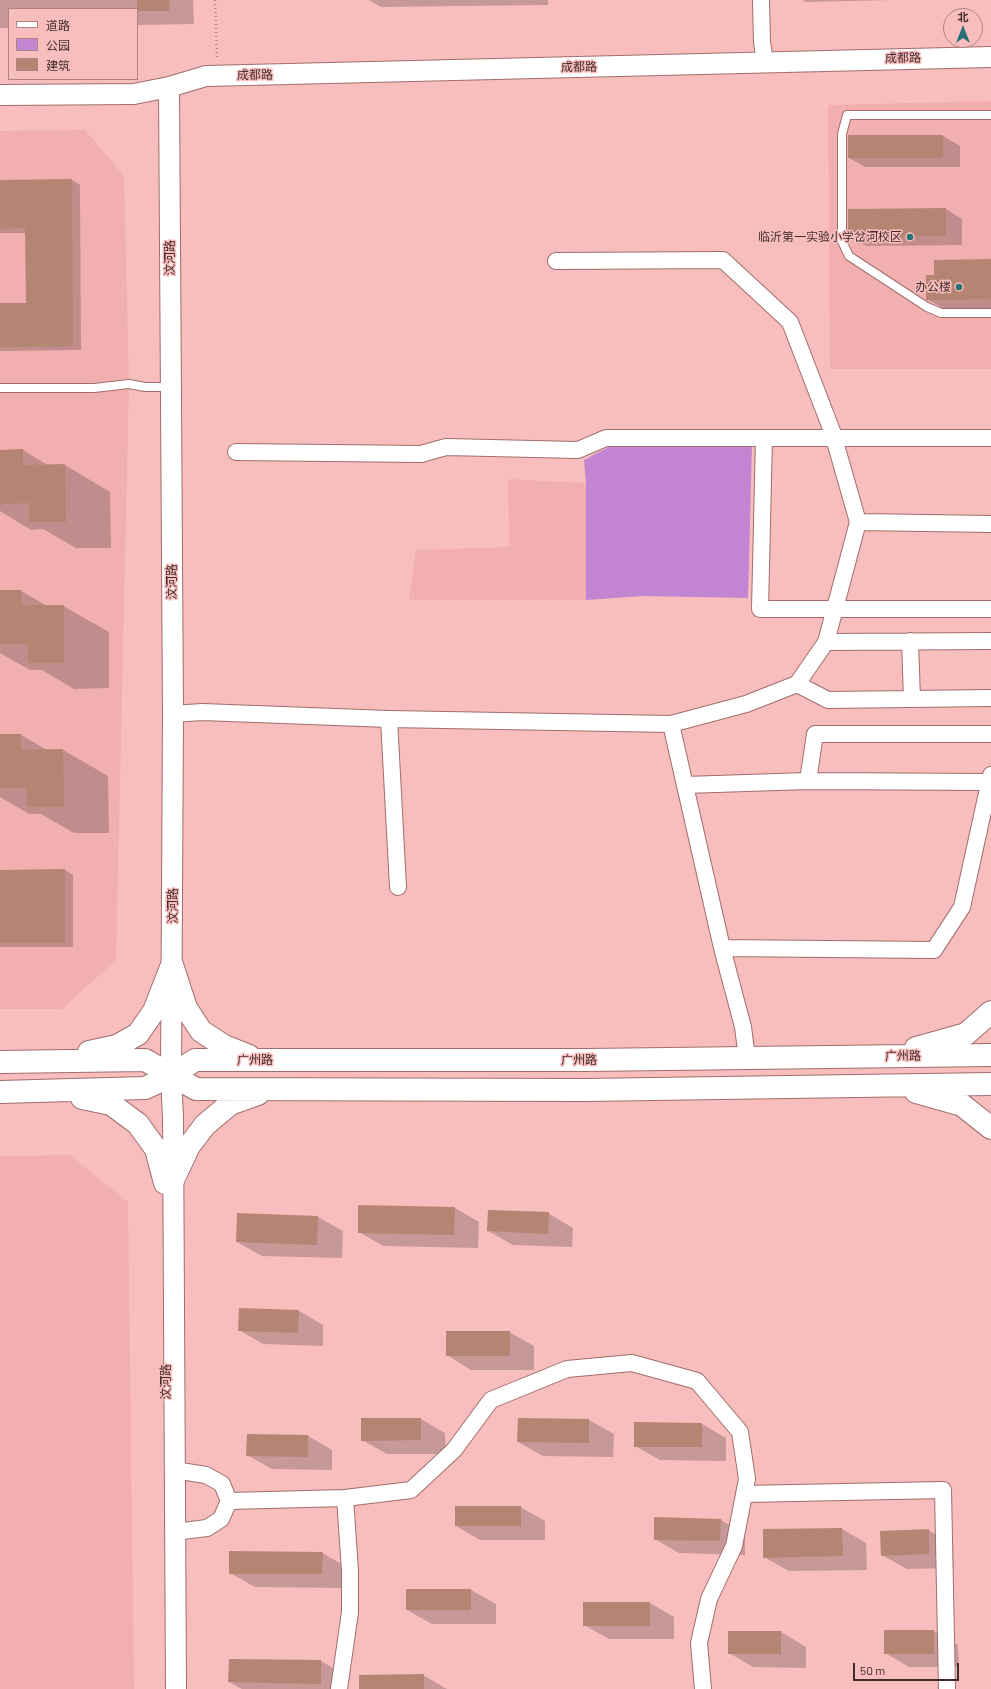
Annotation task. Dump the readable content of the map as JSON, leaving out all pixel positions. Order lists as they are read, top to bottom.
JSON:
{
  "streets": {
    "main road": ["广州路"],
    "street": ["成都路", "汶河路"]
  },
  "crossings": [
    ["成都路", "汶河路"],
    ["汶河路", "广州路"]
  ],
  "places": ["临沂第一实验小学岔河校区", "办公楼"],
  "legend": ["道路", "公园", "建筑"],
  "scale_bar": "50 m",
  "north": "top"
}
